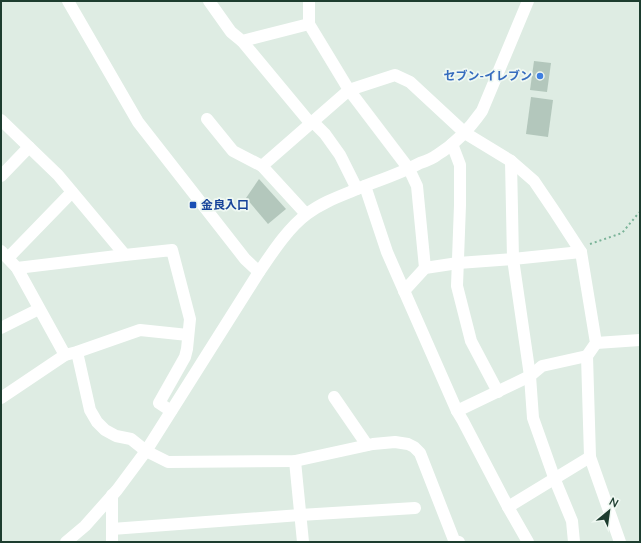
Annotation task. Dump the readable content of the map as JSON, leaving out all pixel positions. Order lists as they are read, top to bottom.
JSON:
{
  "places": {
    "other": ["セブン-イレブン"],
    "transit": ["金良入口"]
  },
  "north": "top right"
}
